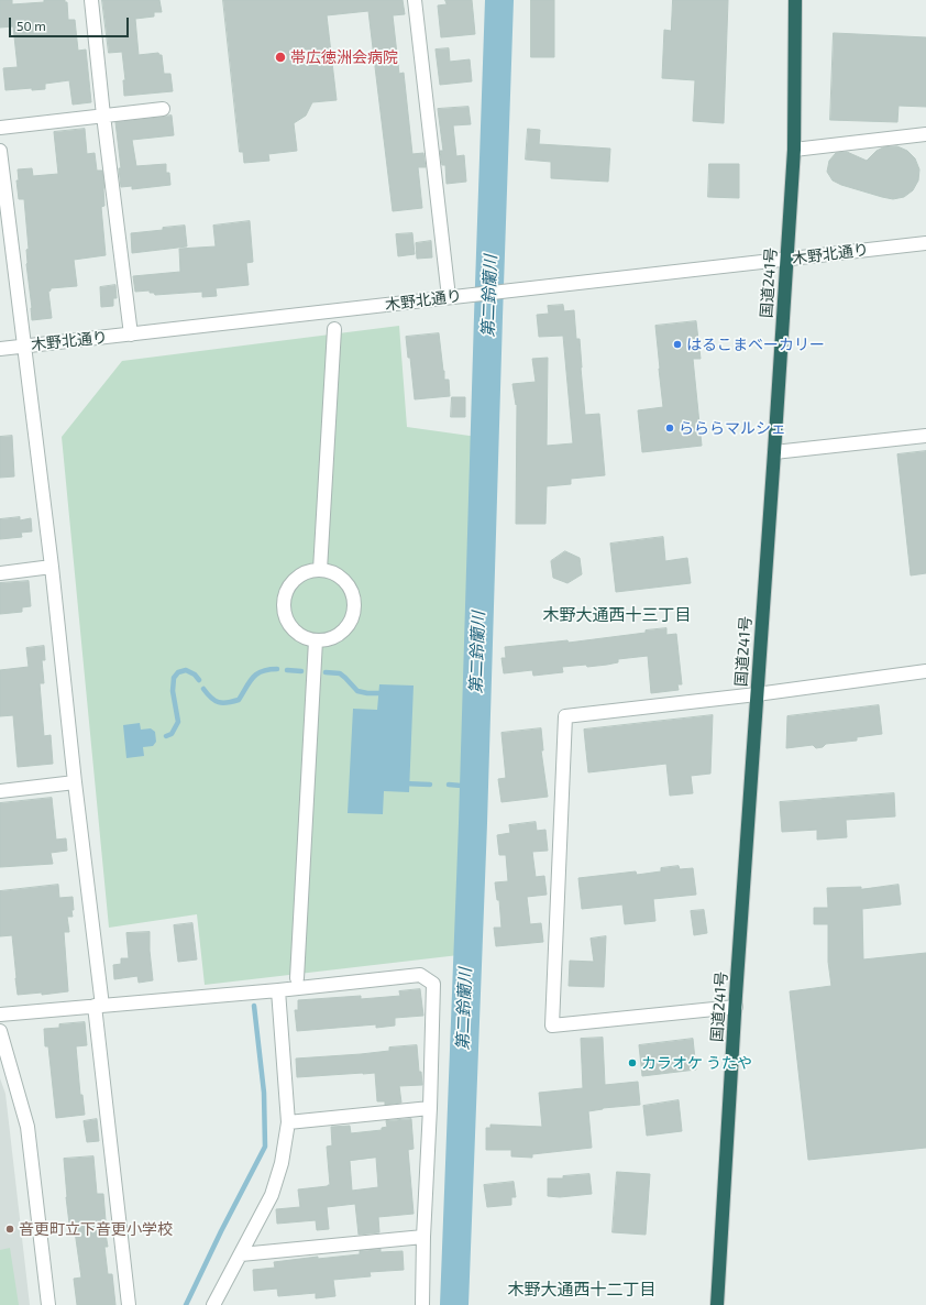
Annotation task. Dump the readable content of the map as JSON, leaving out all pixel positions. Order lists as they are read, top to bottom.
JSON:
{
  "streets": {
    "highway": ["国道241号"],
    "street": ["木野北通り"]
  },
  "crossings": [
    ["木野北通り", "国道241号"]
  ],
  "districts": ["木野大通西十三丁目", "木野大通西十二丁目"],
  "water": ["第二鈴蘭川"],
  "places": [
    "帯広徳洲会病院",
    "はるこまベーカリー",
    "らららマルシェ",
    "カラオケ うたや",
    "音更町立下音更小学校"
  ],
  "scale_bar": "50 m"
}
